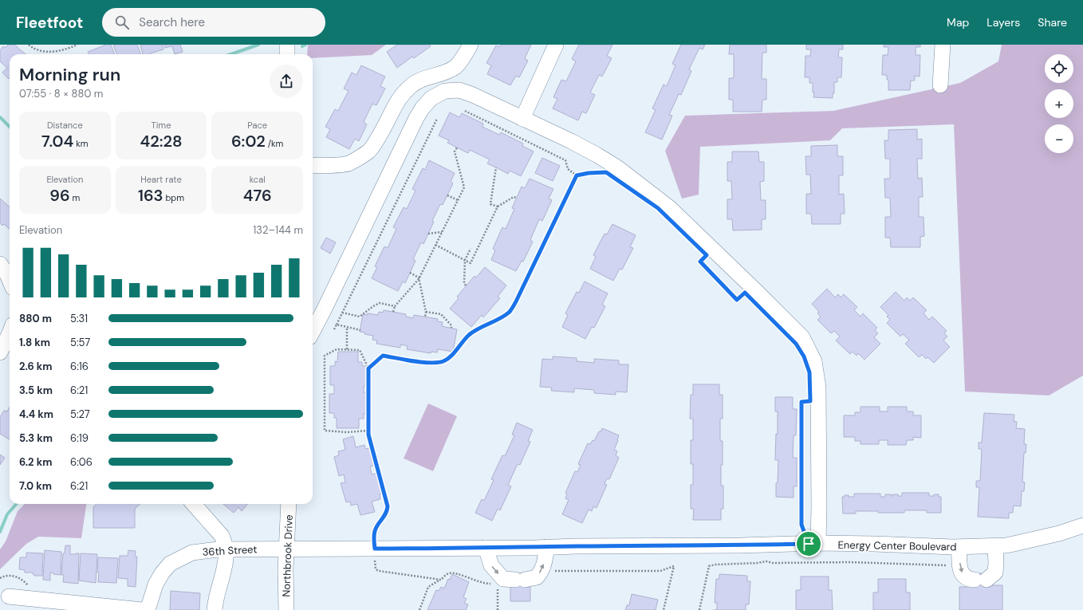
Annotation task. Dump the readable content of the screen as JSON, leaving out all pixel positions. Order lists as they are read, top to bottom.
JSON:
{
  "streets": {
    "street": ["Energy Center Boulevard", "36th Street", "Northbrook Drive"]
  },
  "crossings": [
    ["Energy Center Boulevard", "36th Street"],
    ["Energy Center Boulevard", "Northbrook Drive"],
    ["36th Street", "Northbrook Drive"]
  ],
  "page": {
    "header": "Fleetfoot",
    "search": "Search here",
    "nav": ["Map", "Layers", "Share"],
    "map_buttons": ["+", "−"],
    "heading": ["Morning run", "07:55 · 8 × 880 m"],
    "stats": [
      ["Distance", "7.04 km"],
      ["Time", "42:28"],
      ["Pace", "6:02 /km"],
      ["Elevation", "96 m"],
      ["Heart rate", "163 bpm"],
      ["kcal", "476"]
    ],
    "chart": ["Elevation", "132–144 m"],
    "list": [
      {
        "name": "880 m",
        "note": "5:31"
      },
      {
        "name": "1.8 km",
        "note": "5:57"
      },
      {
        "name": "2.6 km",
        "note": "6:16"
      },
      {
        "name": "3.5 km",
        "note": "6:21"
      },
      {
        "name": "4.4 km",
        "note": "5:27"
      },
      {
        "name": "5.3 km",
        "note": "6:19"
      },
      {
        "name": "6.2 km",
        "note": "6:06"
      },
      {
        "name": "7.0 km",
        "note": "6:21"
      }
    ]
  }
}
